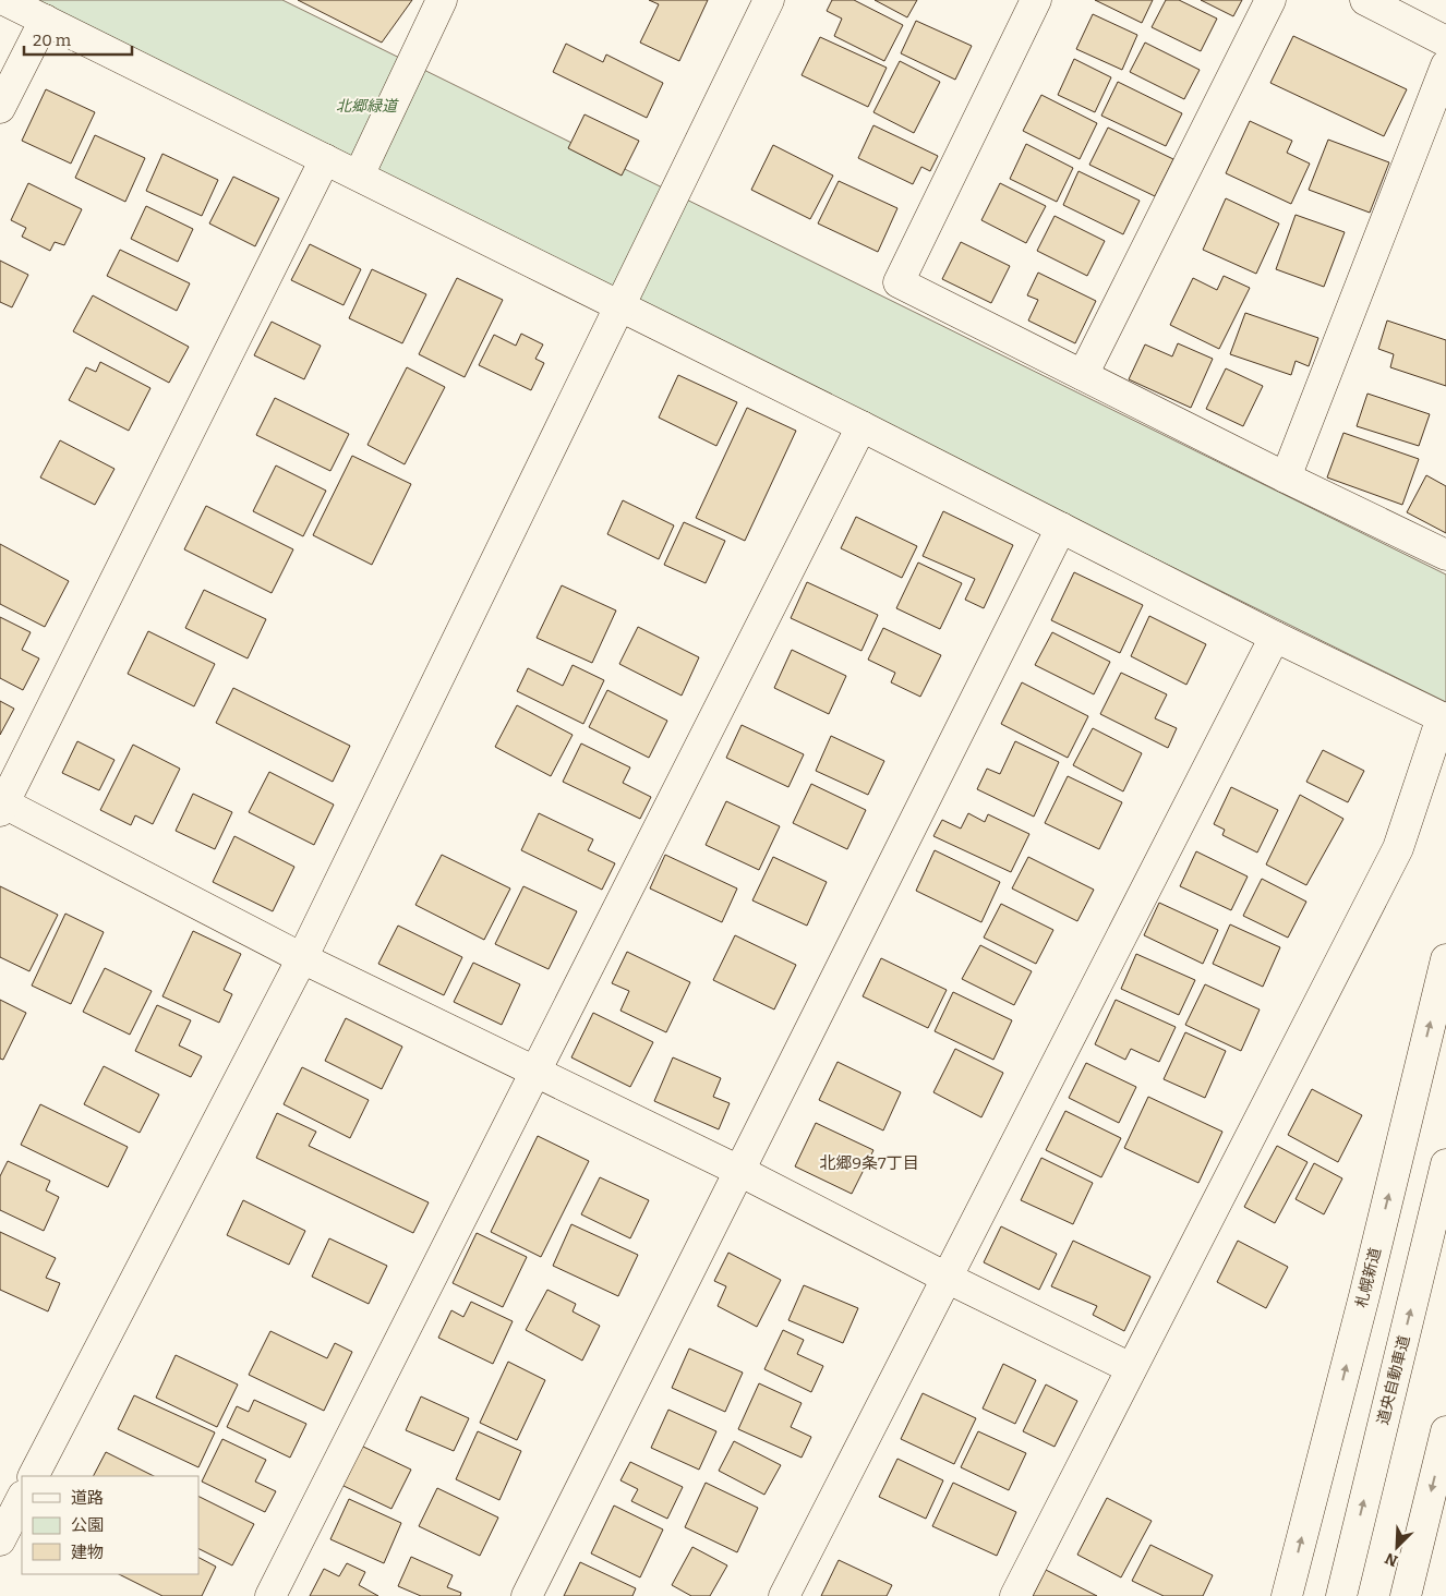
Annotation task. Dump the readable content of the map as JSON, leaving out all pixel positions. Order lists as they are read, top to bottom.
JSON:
{
  "streets": {
    "main road": ["札幌新道", "道央自動車道"]
  },
  "districts": ["北郷9条7丁目"],
  "parks": ["北郷緑道"],
  "legend": ["道路", "公園", "建物"],
  "scale_bar": "20 m",
  "north": "bottom left"
}
